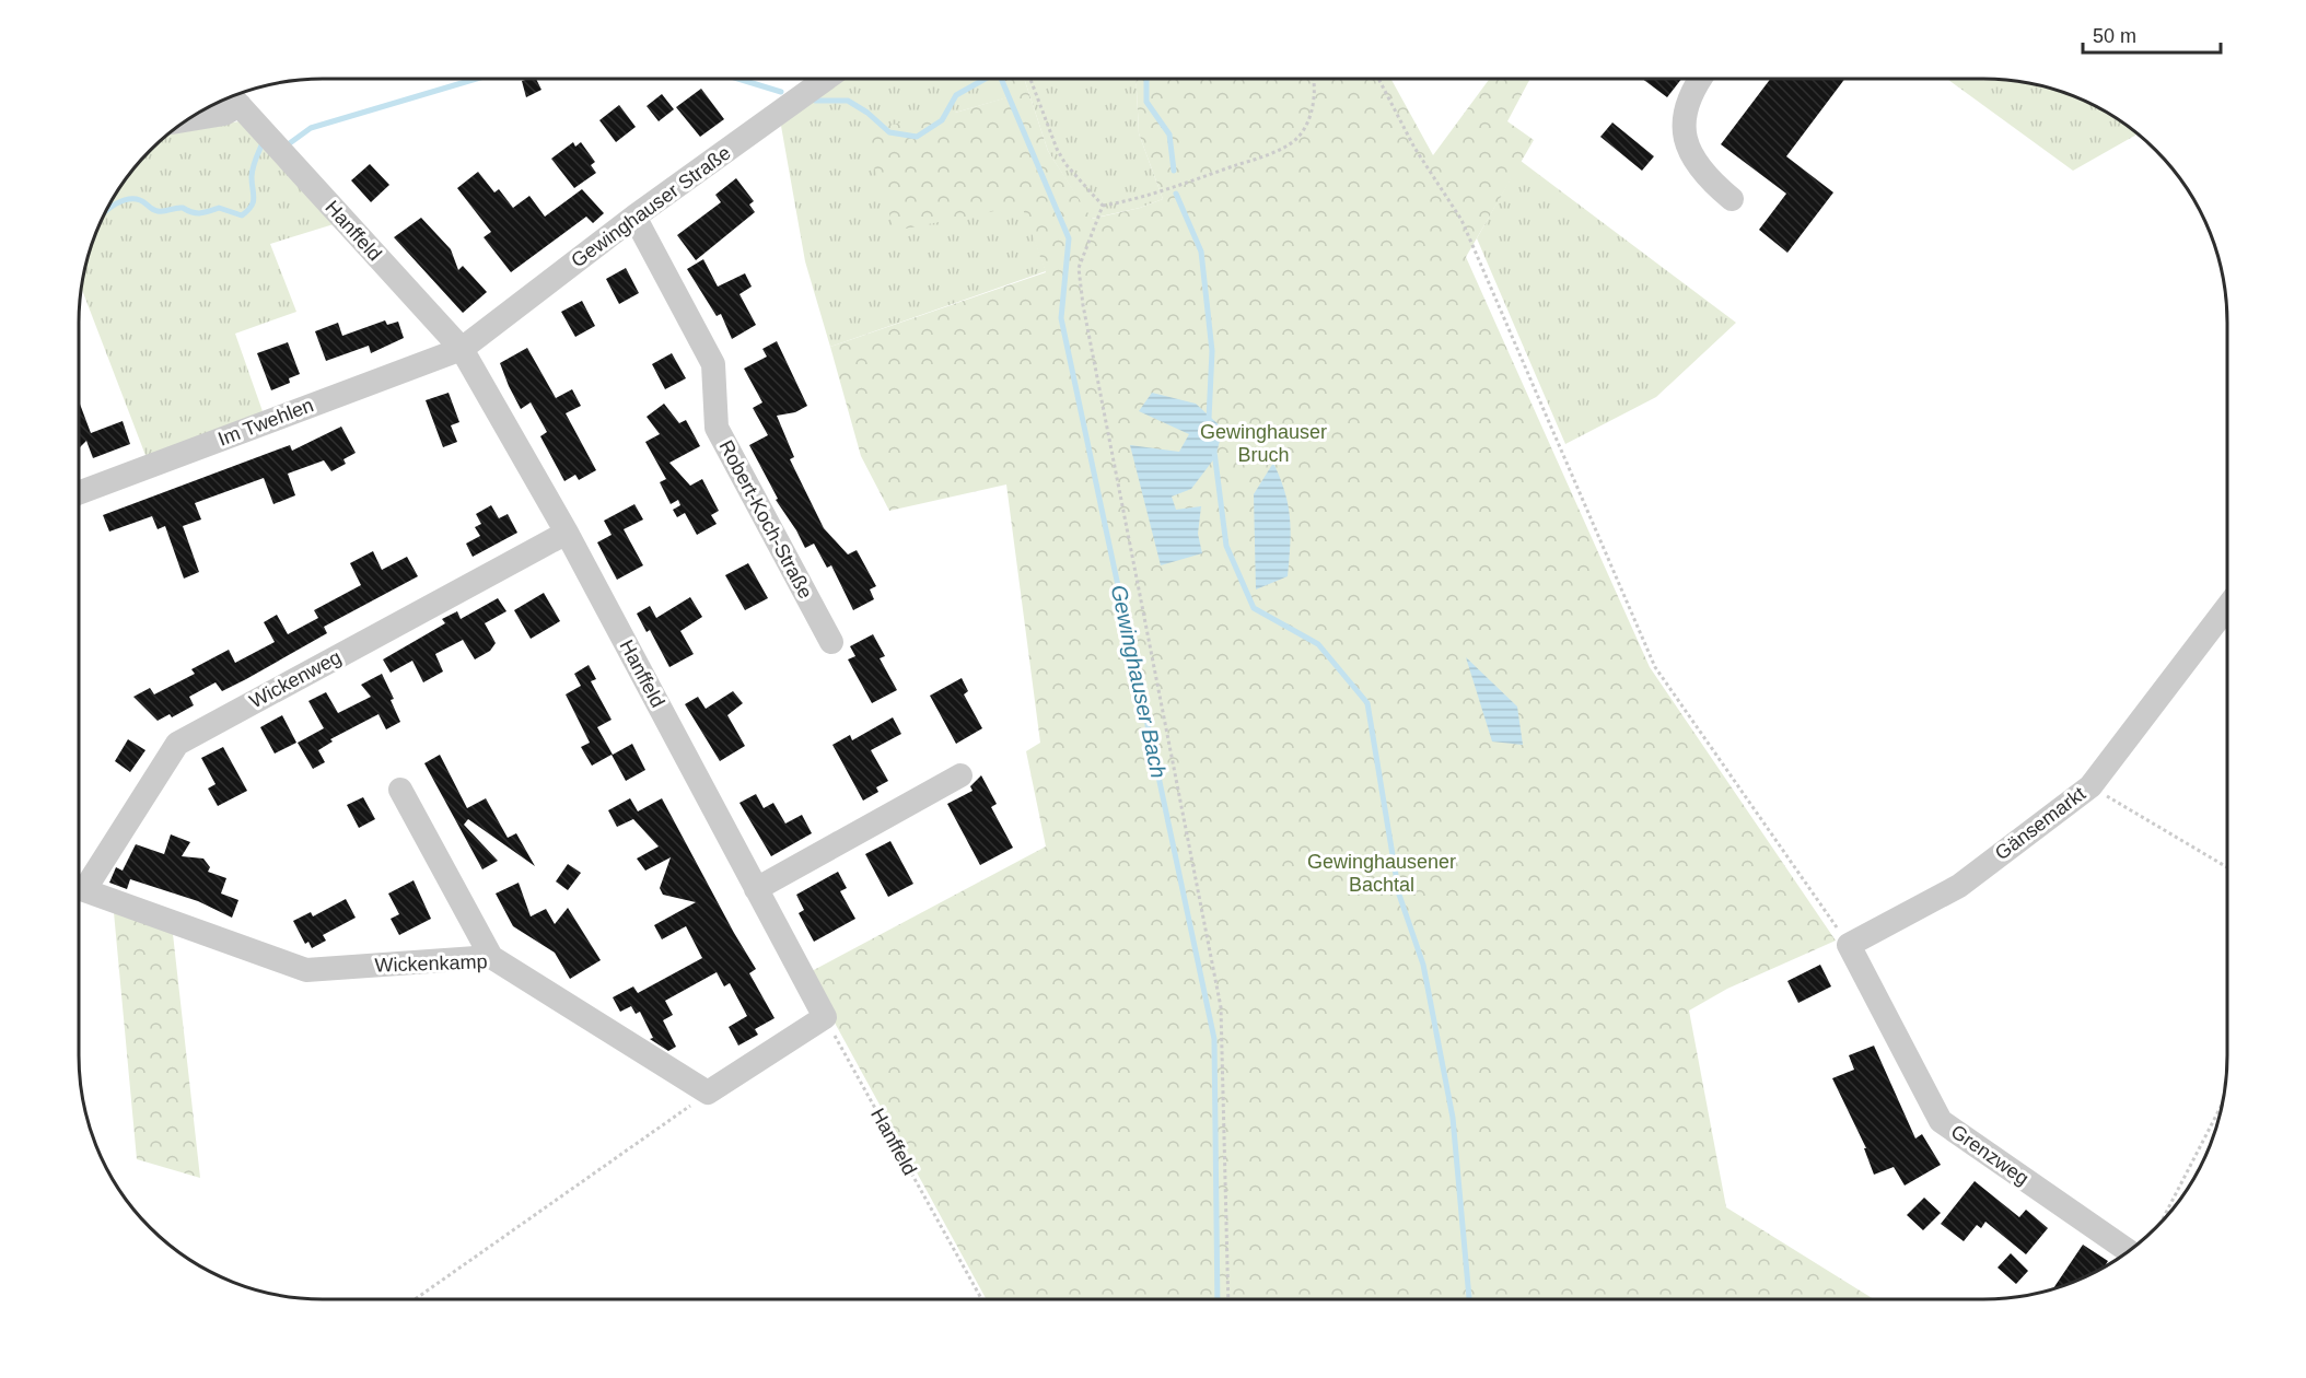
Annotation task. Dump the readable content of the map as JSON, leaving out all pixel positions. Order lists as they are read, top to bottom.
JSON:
{
  "streets": {
    "street": [
      "Gewinghauser Straße",
      "Hanffeld",
      "Im Twehlen",
      "Robert-Koch-Straße",
      "Wickenweg",
      "Gänsemarkt",
      "Wickenkamp",
      "Grenzweg"
    ]
  },
  "crossings": [
    ["Gewinghauser Straße", "Hanffeld"],
    ["Gewinghauser Straße", "Im Twehlen"],
    ["Gewinghauser Straße", "Robert-Koch-Straße"],
    ["Hanffeld", "Im Twehlen"],
    ["Hanffeld", "Wickenweg"],
    ["Gänsemarkt", "Grenzweg"]
  ],
  "water": ["Gewinghauser Bach"],
  "parks": ["Gewinghauser Bruch", "Gewinghausener Bachtal"],
  "scale_bar": "50 m"
}
